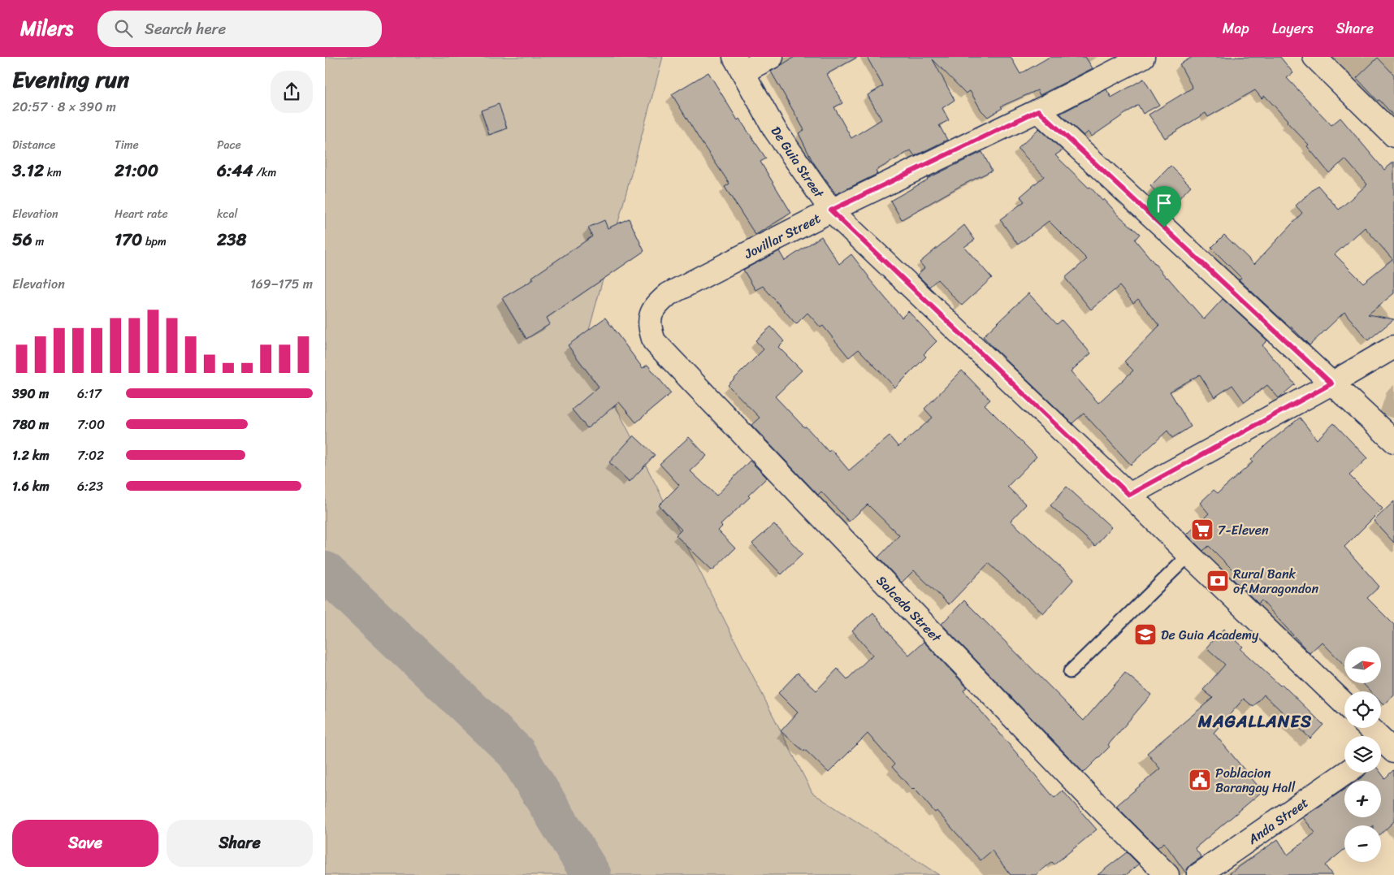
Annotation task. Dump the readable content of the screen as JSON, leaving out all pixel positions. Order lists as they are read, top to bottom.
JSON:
{
  "streets": {
    "street": [
      "De Guia Street",
      "Jovillar Street",
      "Salcedo Street",
      "Anda Street"
    ]
  },
  "crossings": [
    ["De Guia Street", "Jovillar Street"],
    ["Jovillar Street", "Salcedo Street"]
  ],
  "districts": ["MAGALLANES"],
  "places": {
    "supermarket": ["7-Eleven"],
    "bank": ["Rural Bank of Maragondon"],
    "school or university": ["De Guia Academy"],
    "public building": ["Poblacion Barangay Hall"]
  },
  "north": "right",
  "page": {
    "header": "Milers",
    "search": "Search here",
    "nav": ["Map", "Layers", "Share"],
    "heading": ["Evening run", "20:57 · 8 × 390 m"],
    "stats": [
      ["Distance", "3.12 km"],
      ["Time", "21:00"],
      ["Pace", "6:44 /km"],
      ["Elevation", "56 m"],
      ["Heart rate", "170 bpm"],
      ["kcal", "238"]
    ],
    "chart": ["Elevation", "169–175 m"],
    "list": [
      {
        "name": "390 m",
        "note": "6:17"
      },
      {
        "name": "780 m",
        "note": "7:00"
      },
      {
        "name": "1.2 km",
        "note": "7:02"
      },
      {
        "name": "1.6 km",
        "note": "6:23"
      }
    ],
    "map_buttons": ["+", "−"],
    "buttons": ["Save", "Share"]
  }
}
